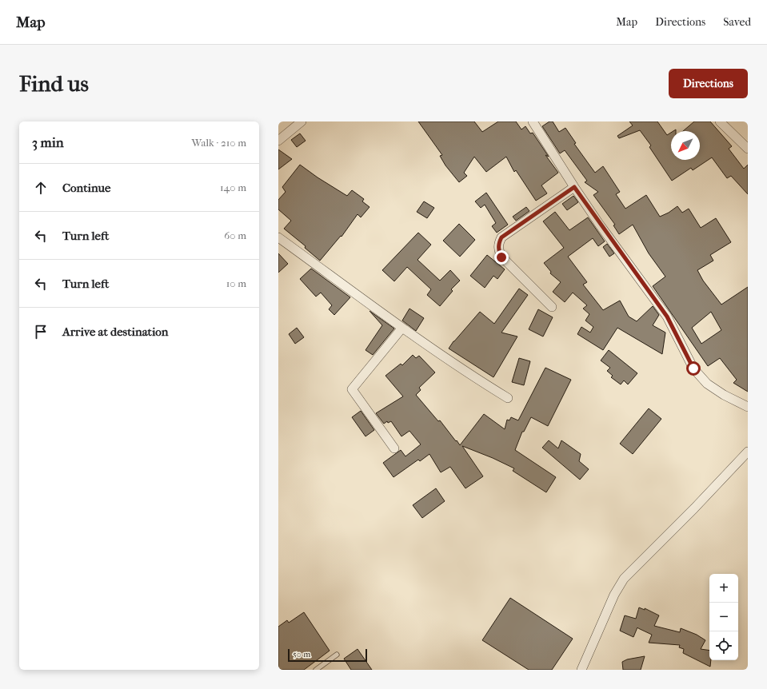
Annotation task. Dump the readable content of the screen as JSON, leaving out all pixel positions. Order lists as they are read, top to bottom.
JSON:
{
  "scale_bar": "50 m",
  "north": "bottom left",
  "page": {
    "header": "Map",
    "nav": ["Map", "Directions", "Saved"],
    "buttons": "Directions",
    "title": "Find us",
    "heading": ["3 min", "Walk · 210 m"],
    "list": [
      ["Continue", "140 m"],
      ["Turn left", "60 m"],
      ["Turn left", "10 m"],
      "Arrive at destination"
    ],
    "map_buttons": ["+", "−"],
    "scale": "50 m"
  }
}
